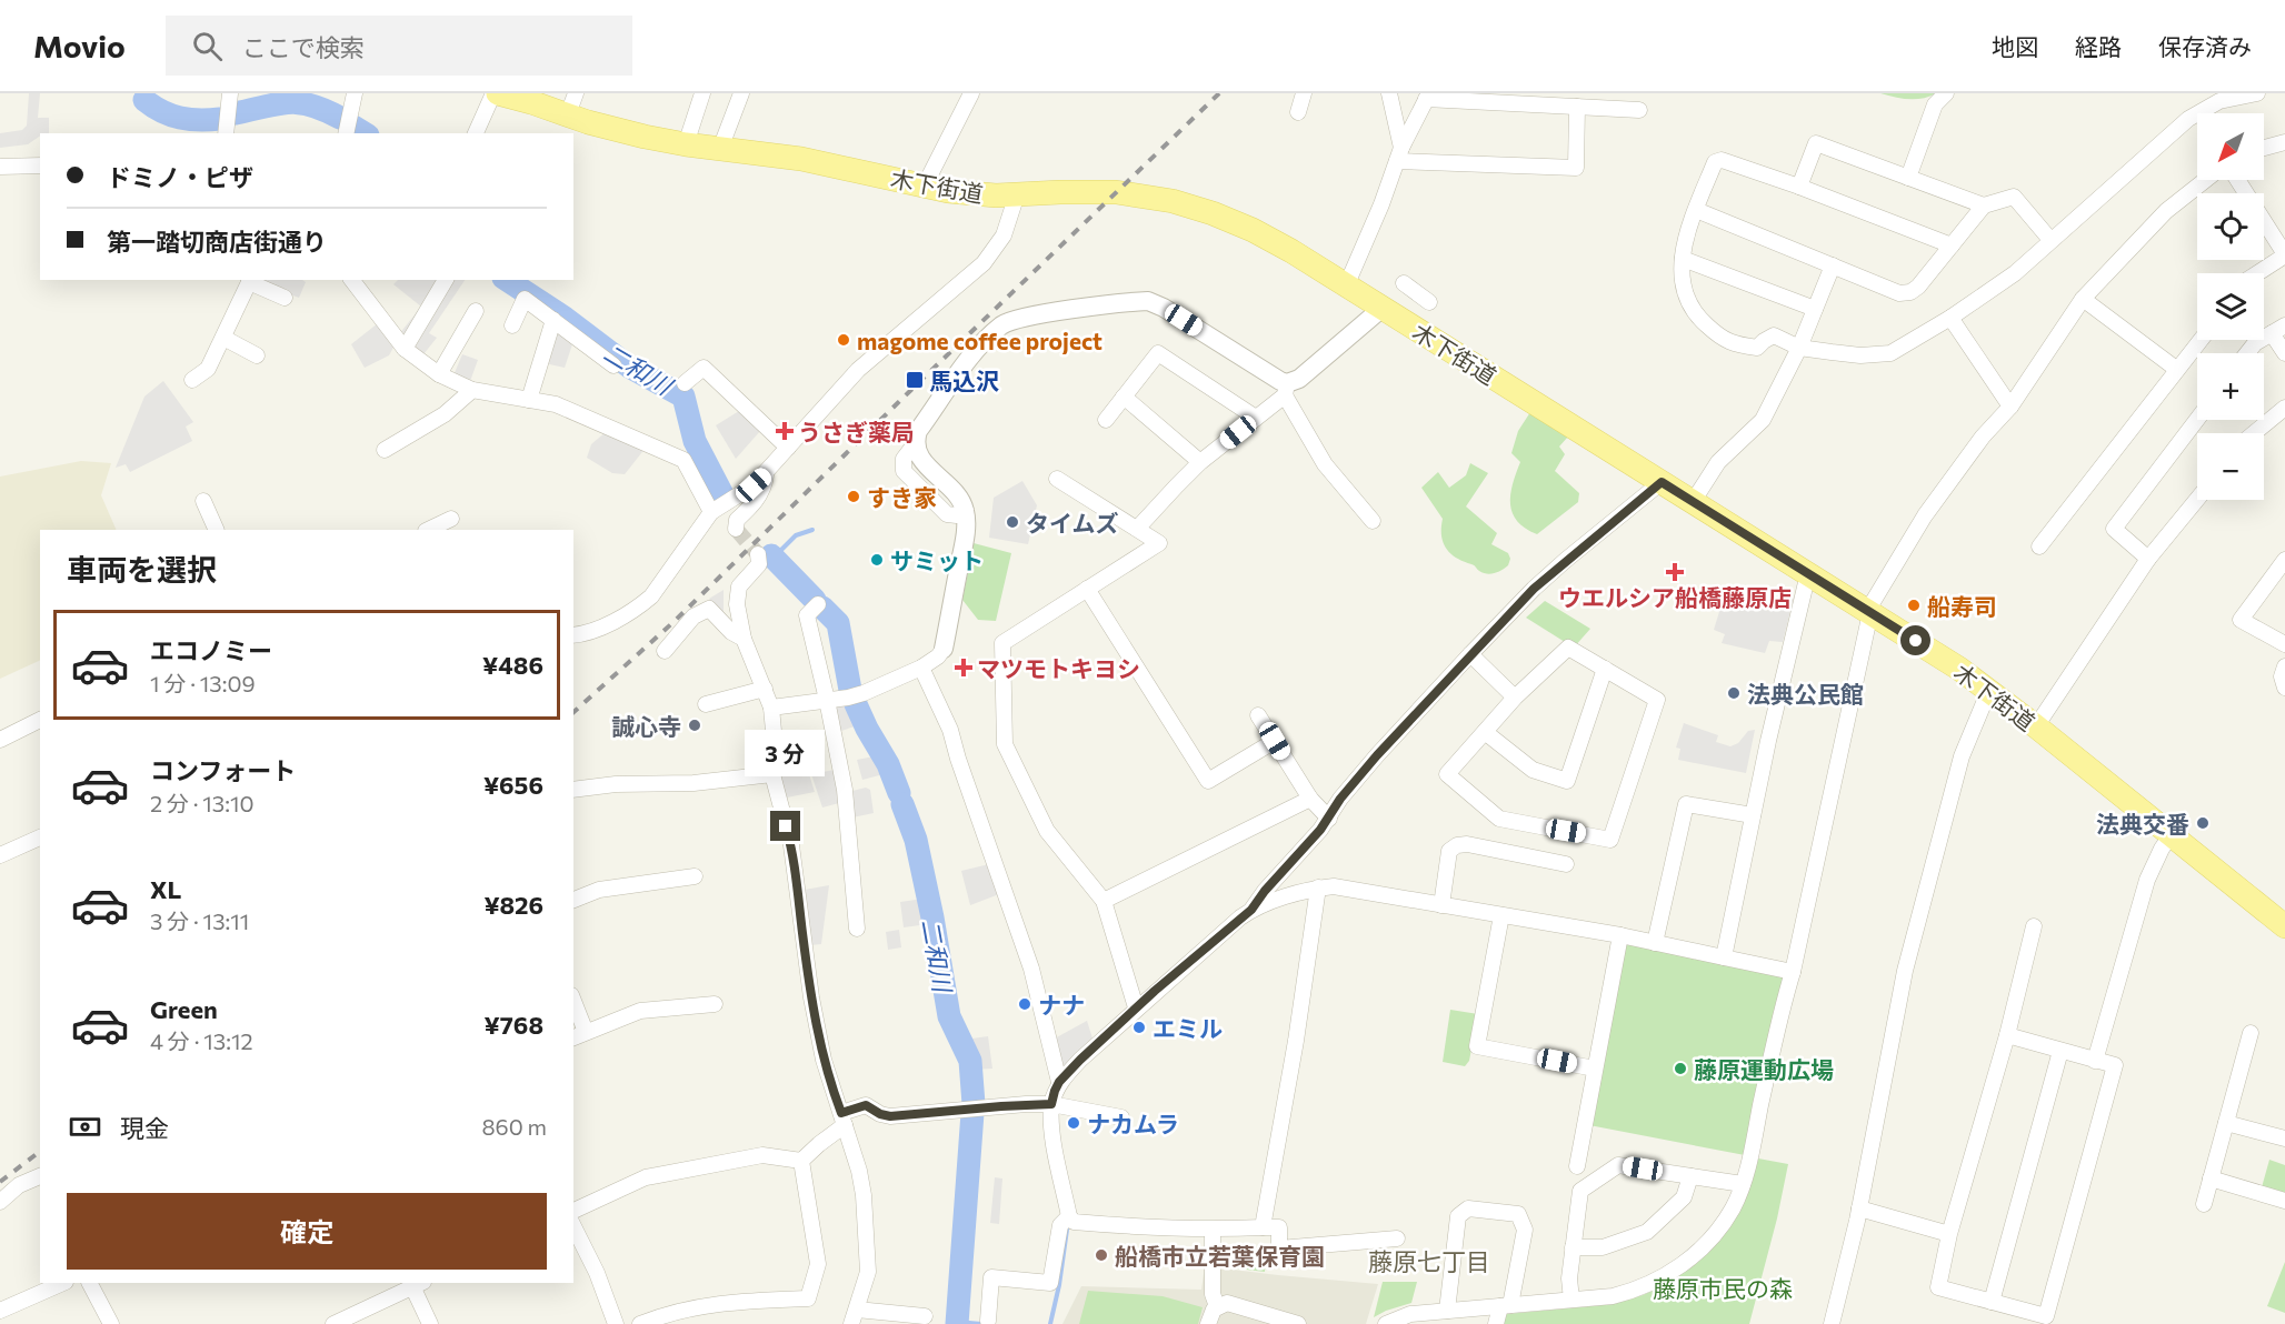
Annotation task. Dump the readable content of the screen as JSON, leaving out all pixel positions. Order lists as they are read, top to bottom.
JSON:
{
  "streets": {
    "main road": ["木下街道"]
  },
  "districts": ["藤原七丁目"],
  "water": ["二和川"],
  "parks": ["藤原市民の森"],
  "places": {
    "other": [
      "magome coffee project",
      "すき家",
      "タイムズ",
      "サミット",
      "船寿司",
      "法典公民館",
      "誠心寺",
      "法典交番",
      "ナナ",
      "エミル",
      "藤原運動広場",
      "ナカムラ",
      "船橋市立若葉保育園"
    ],
    "transit": ["馬込沢"],
    "health": ["うさぎ薬局", "ウエルシア船橋藤原店", "マツモトキヨシ"]
  },
  "north": "bottom left",
  "page": {
    "header": "Movio",
    "search": "ここで検索",
    "nav": ["地図", "経路", "保存済み"],
    "map_buttons": ["+", "−"],
    "banner": ["ドミノ・ピザ", "第一踏切商店街通り"],
    "heading": "車両を選択",
    "list": [
      {
        "name": "エコノミー",
        "note": "1 分 · 13:09",
        "value": "¥486"
      },
      {
        "name": "コンフォート",
        "note": "2 分 · 13:10",
        "value": "¥656"
      },
      {
        "name": "XL",
        "note": "3 分 · 13:11",
        "value": "¥826"
      },
      {
        "name": "Green",
        "note": "4 分 · 13:12",
        "value": "¥768"
      }
    ],
    "bubble": "3 分",
    "pay": ["現金", "860 m"],
    "buttons": "確定"
  }
}
